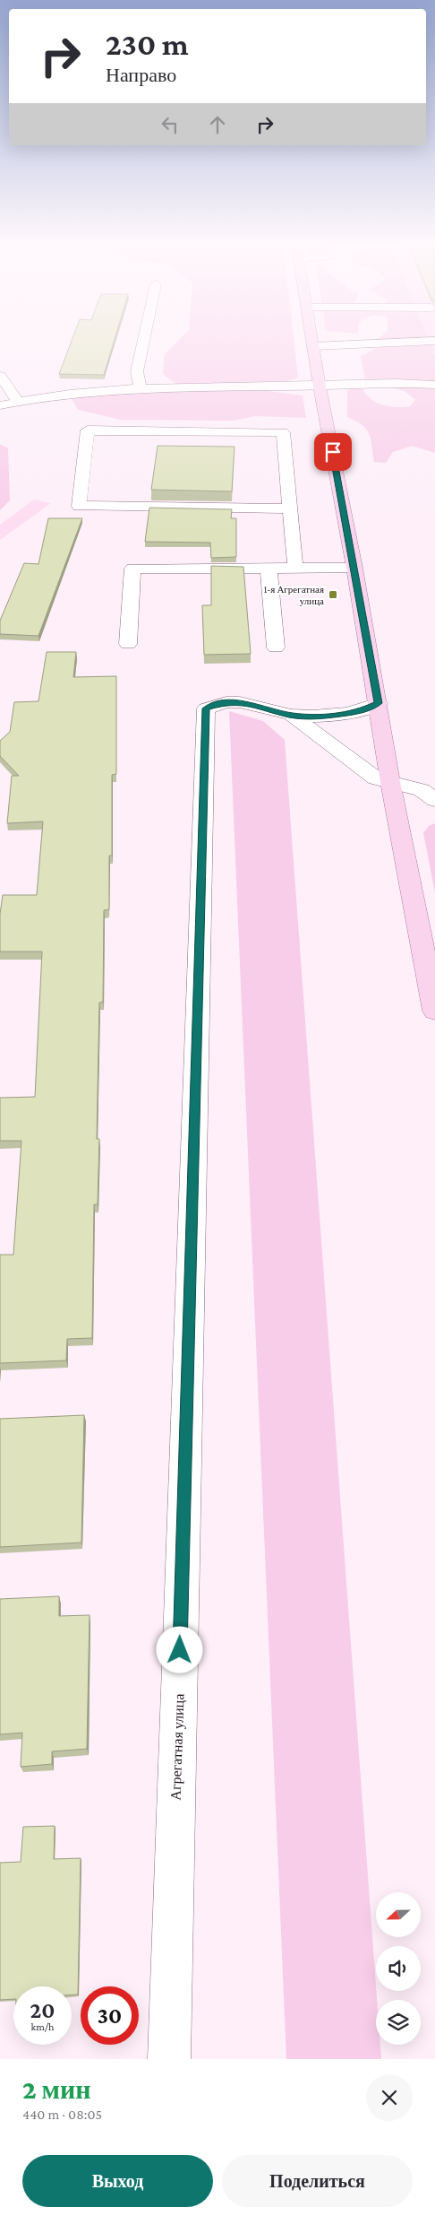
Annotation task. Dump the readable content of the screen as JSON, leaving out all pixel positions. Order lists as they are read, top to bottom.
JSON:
{
  "streets": {
    "street": ["Агрегатная улица"]
  },
  "places": {
    "transit": ["1-я Агрегатная улица"]
  },
  "north": "left",
  "page": {
    "turn": ["230 m", "Направо"],
    "speed": "20 km/h",
    "limit": "30",
    "heading": ["2 мин", "440 m · 08:05"],
    "buttons": ["Выход", "Поделиться"]
  }
}
